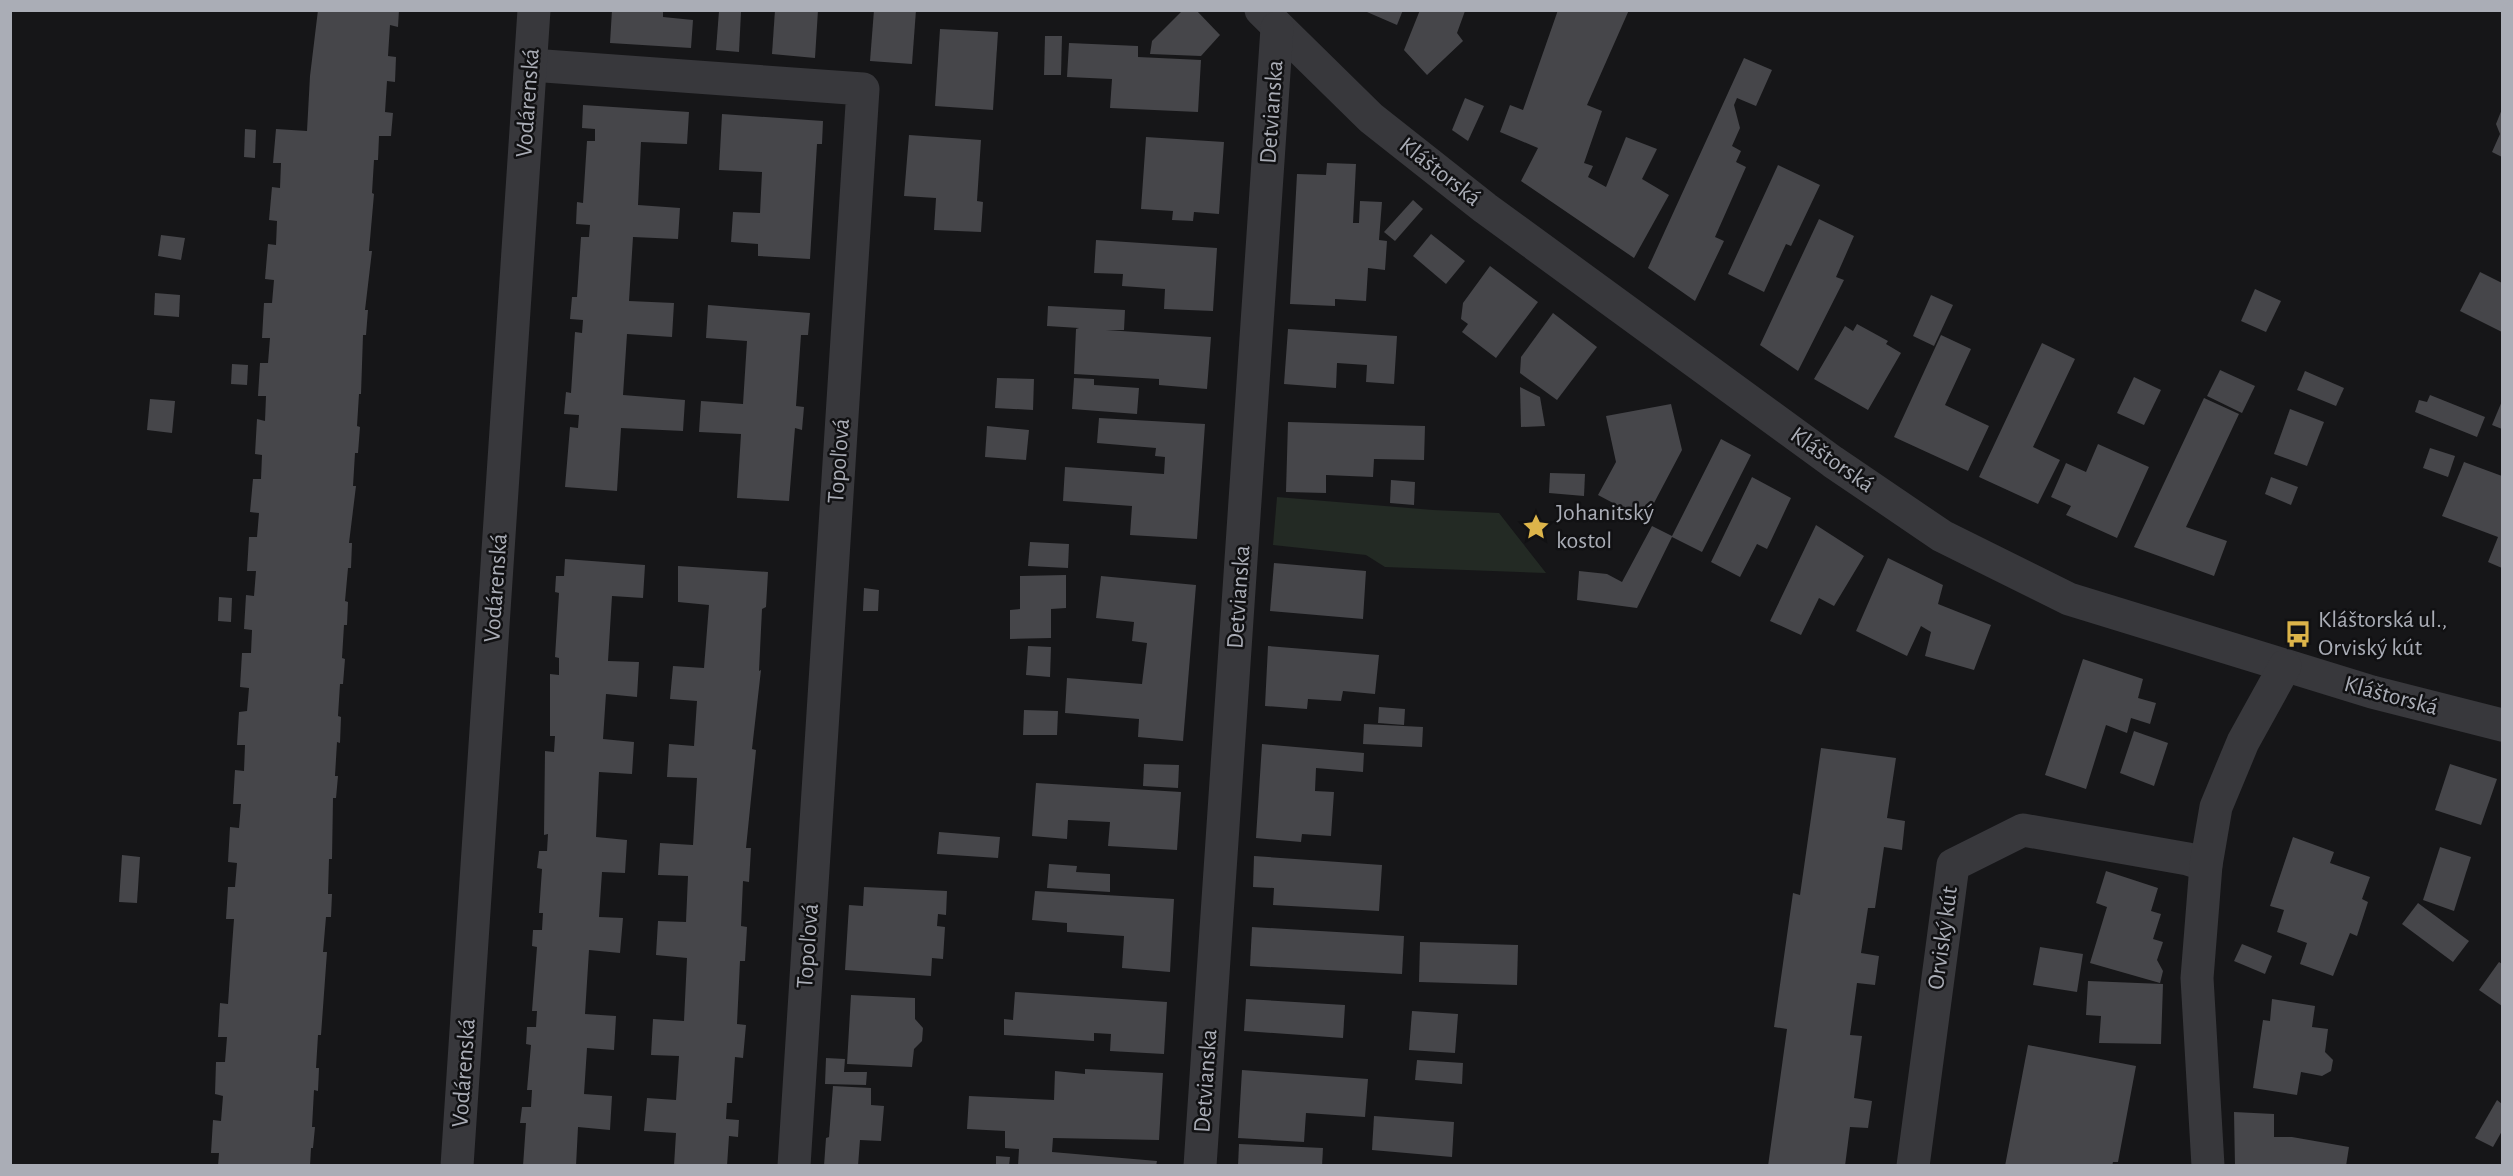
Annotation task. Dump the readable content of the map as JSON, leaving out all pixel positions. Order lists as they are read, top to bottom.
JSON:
{
  "streets": {
    "street": [
      "Vodárenská",
      "Detvianska",
      "Kláštorská",
      "Topoľová",
      "Orviský kút"
    ]
  },
  "crossings": [
    ["Vodárenská", "Topoľová"],
    ["Detvianska", "Kláštorská"]
  ],
  "places": {
    "place": ["Johanitský kostol"],
    "bus stop": ["Kláštorská ul., Orviský kút"]
  }
}
